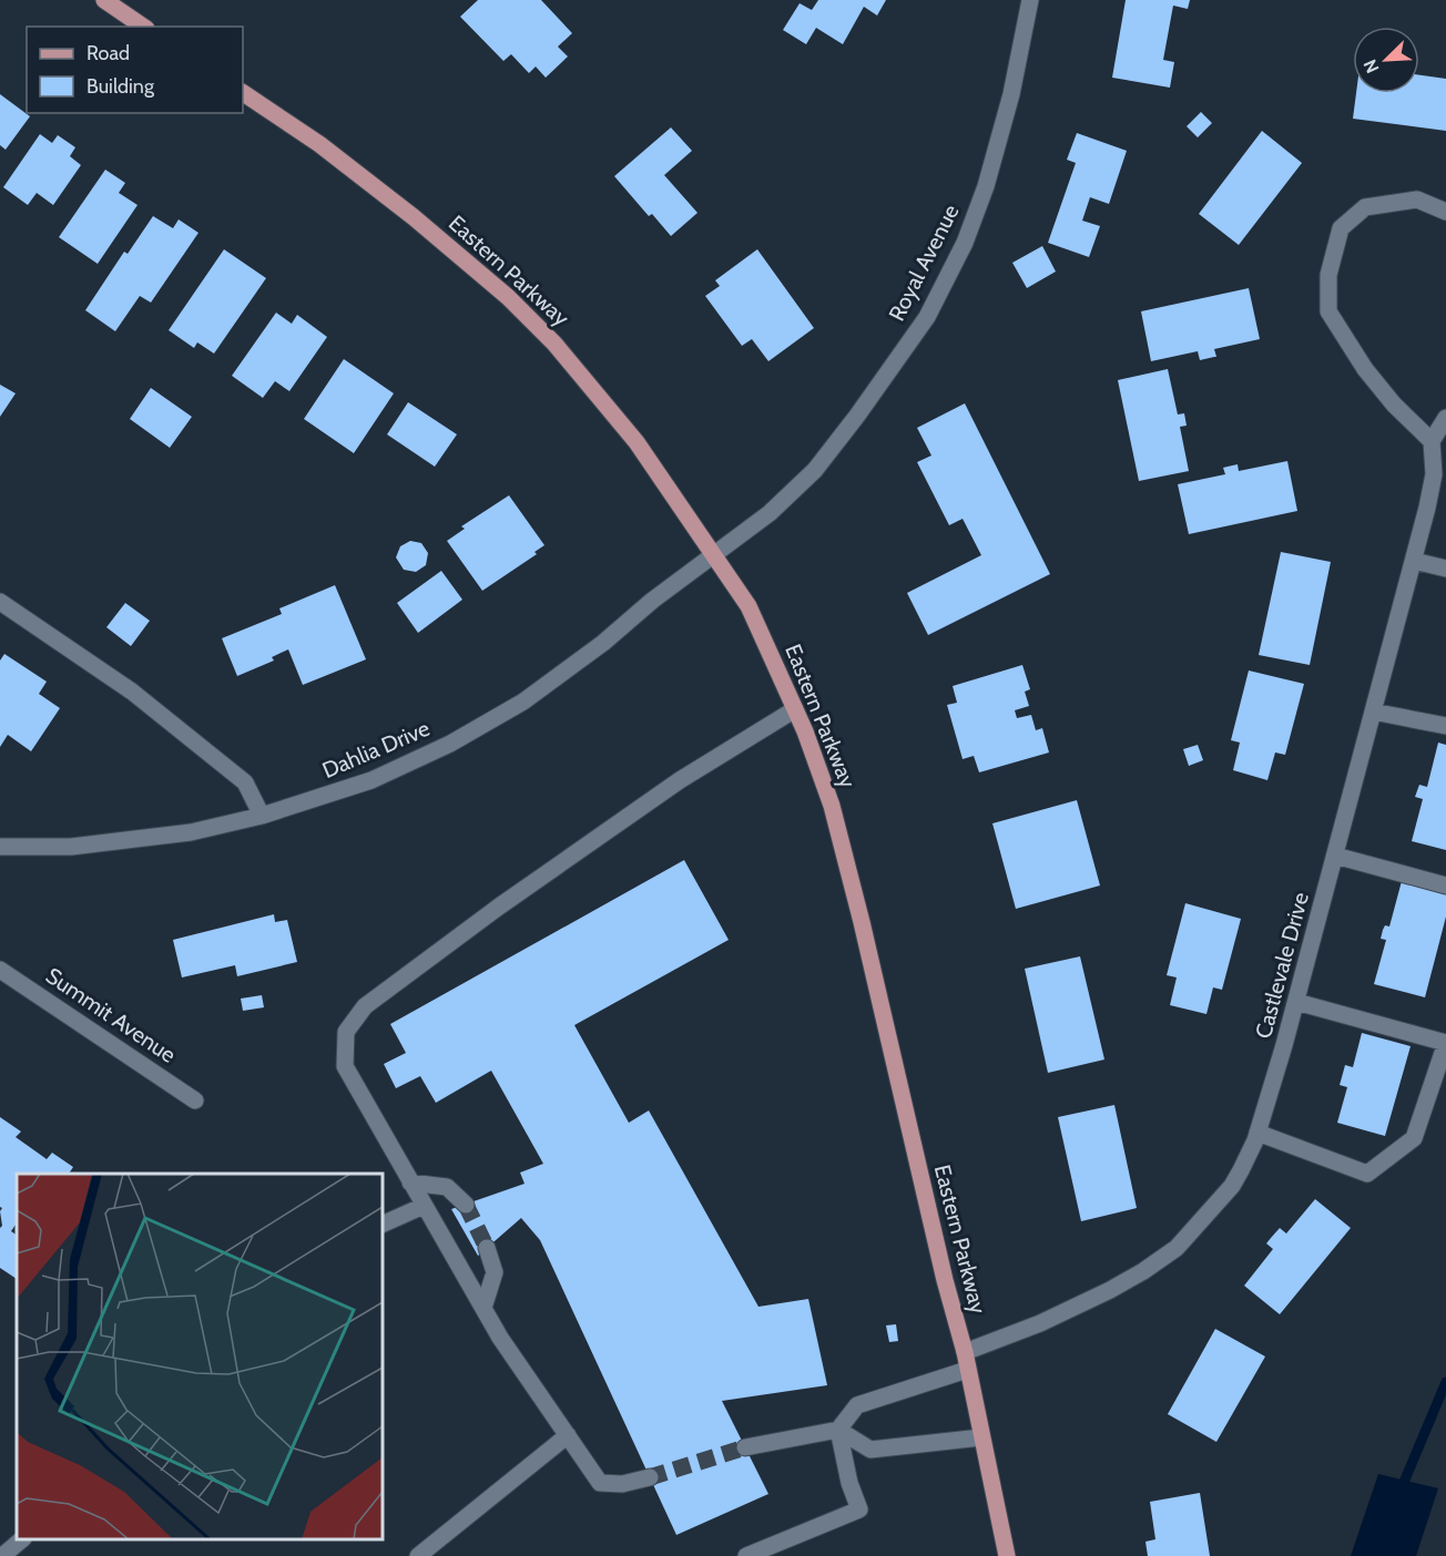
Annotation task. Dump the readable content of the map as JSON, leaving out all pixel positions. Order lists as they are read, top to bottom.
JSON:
{
  "streets": {
    "main road": ["Eastern Parkway"],
    "street": [
      "Royal Avenue",
      "Dahlia Drive",
      "Castlevale Drive",
      "Summit Avenue"
    ]
  },
  "crossings": [
    ["Royal Avenue", "Eastern Parkway"],
    ["Royal Avenue", "Dahlia Drive"],
    ["Eastern Parkway", "Dahlia Drive"],
    ["Eastern Parkway", "Castlevale Drive"]
  ],
  "legend": ["Road", "Building"],
  "north": "bottom left"
}
